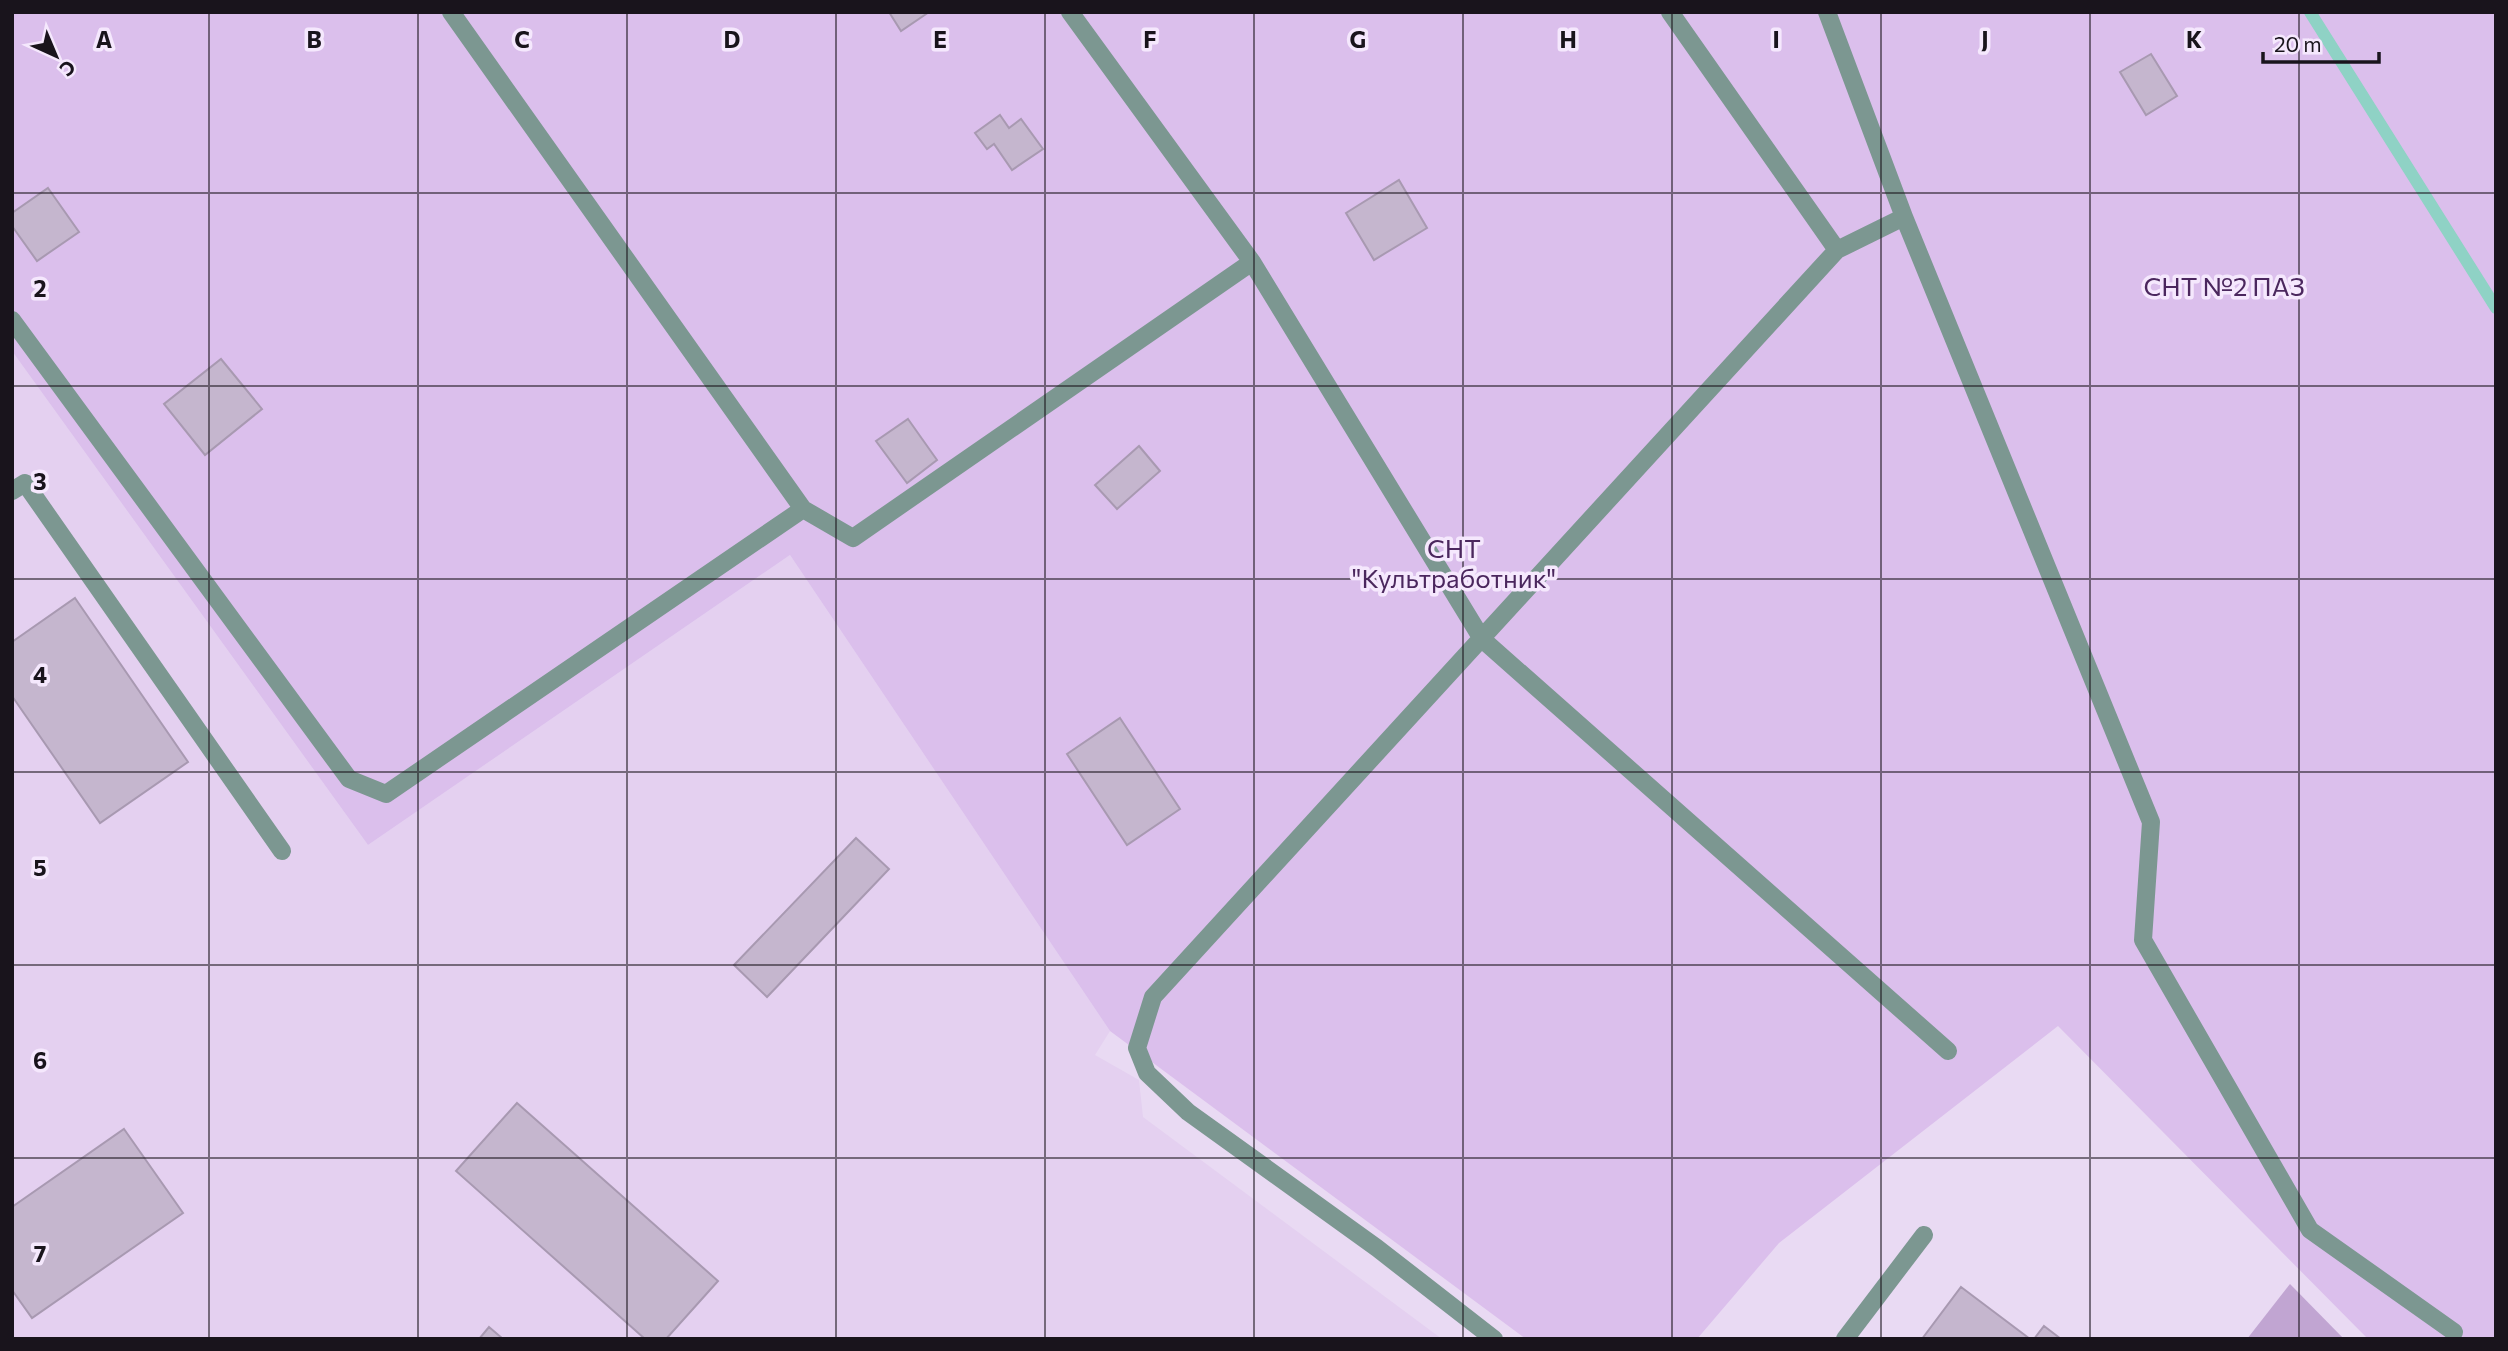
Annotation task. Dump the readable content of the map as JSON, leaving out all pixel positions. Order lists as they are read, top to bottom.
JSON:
{
  "parks": ["СНТ №2 ПАЗ", "СНТ \"Культработник\""],
  "scale_bar": "20 m",
  "north": "bottom right",
  "grid": {
    "columns": [
      "A",
      "B",
      "C",
      "D",
      "E",
      "F",
      "G",
      "H",
      "I",
      "J",
      "K"
    ],
    "rows": [
      "2",
      "3",
      "4",
      "5",
      "6",
      "7"
    ]
  }
}
